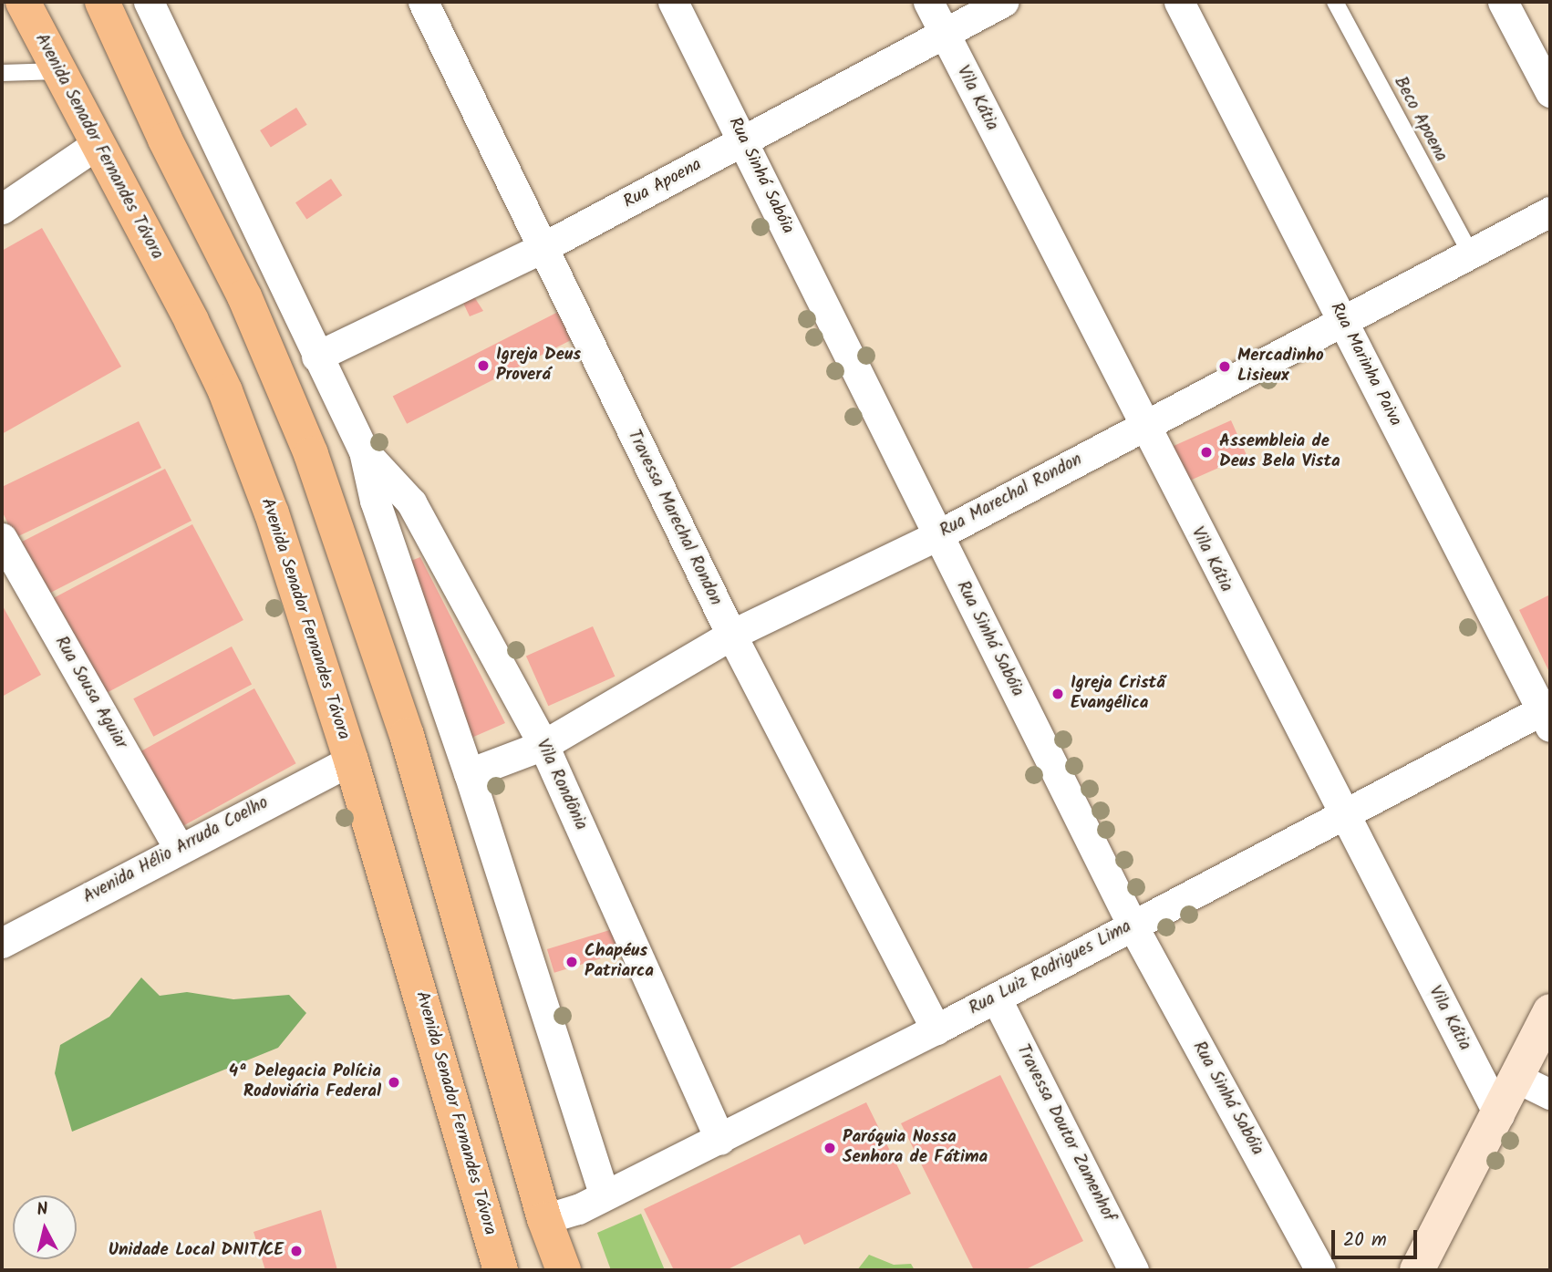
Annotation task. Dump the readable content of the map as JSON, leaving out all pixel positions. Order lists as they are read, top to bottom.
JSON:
{
  "streets": {
    "main road": ["Avenida Senador Fernandes Távora"],
    "street": [
      "Vila Kátia",
      "Rua Sinhá Sabóia",
      "Rua Apoena",
      "Rua Marinha Paiva",
      "Rua Marechal Rondon",
      "Travessa Marechal Rondon",
      "Rua Sousa Aguiar",
      "Vila Rondônia",
      "Avenida Hélio Arruda Coelho",
      "Rua Luiz Rodrigues Lima",
      "Travessa Doutor Zamenhof"
    ],
    "lane": ["Beco Apoena"]
  },
  "crossings": [
    ["Vila Kátia", "Rua Apoena"],
    ["Vila Kátia", "Rua Marechal Rondon"],
    ["Vila Kátia", "Rua Luiz Rodrigues Lima"],
    ["Beco Apoena", "Rua Marechal Rondon"],
    ["Avenida Senador Fernandes Távora", "Avenida Hélio Arruda Coelho"],
    ["Rua Sinhá Sabóia", "Rua Apoena"],
    ["Rua Sinhá Sabóia", "Rua Marechal Rondon"],
    ["Rua Sinhá Sabóia", "Rua Luiz Rodrigues Lima"],
    ["Rua Apoena", "Travessa Marechal Rondon"],
    ["Rua Marinha Paiva", "Rua Marechal Rondon"],
    ["Rua Marinha Paiva", "Rua Luiz Rodrigues Lima"],
    ["Rua Marechal Rondon", "Travessa Marechal Rondon"],
    ["Rua Marechal Rondon", "Vila Rondônia"],
    ["Travessa Marechal Rondon", "Rua Luiz Rodrigues Lima"],
    ["Rua Sousa Aguiar", "Avenida Hélio Arruda Coelho"],
    ["Vila Rondônia", "Rua Luiz Rodrigues Lima"],
    ["Rua Luiz Rodrigues Lima", "Travessa Doutor Zamenhof"]
  ],
  "places": [
    "Igreja Deus Proverá",
    "Mercadinho Lisieux",
    "Assembleia de Deus Bela Vista",
    "Igreja Cristã Evangélica",
    "Chapéus Patriarca",
    "4ª Delegacia Polícia Rodoviária Federal",
    "Paróquia Nossa Senhora de Fátima",
    "Unidade Local DNIT/CE"
  ],
  "scale_bar": "20 m",
  "north": "top"
}
